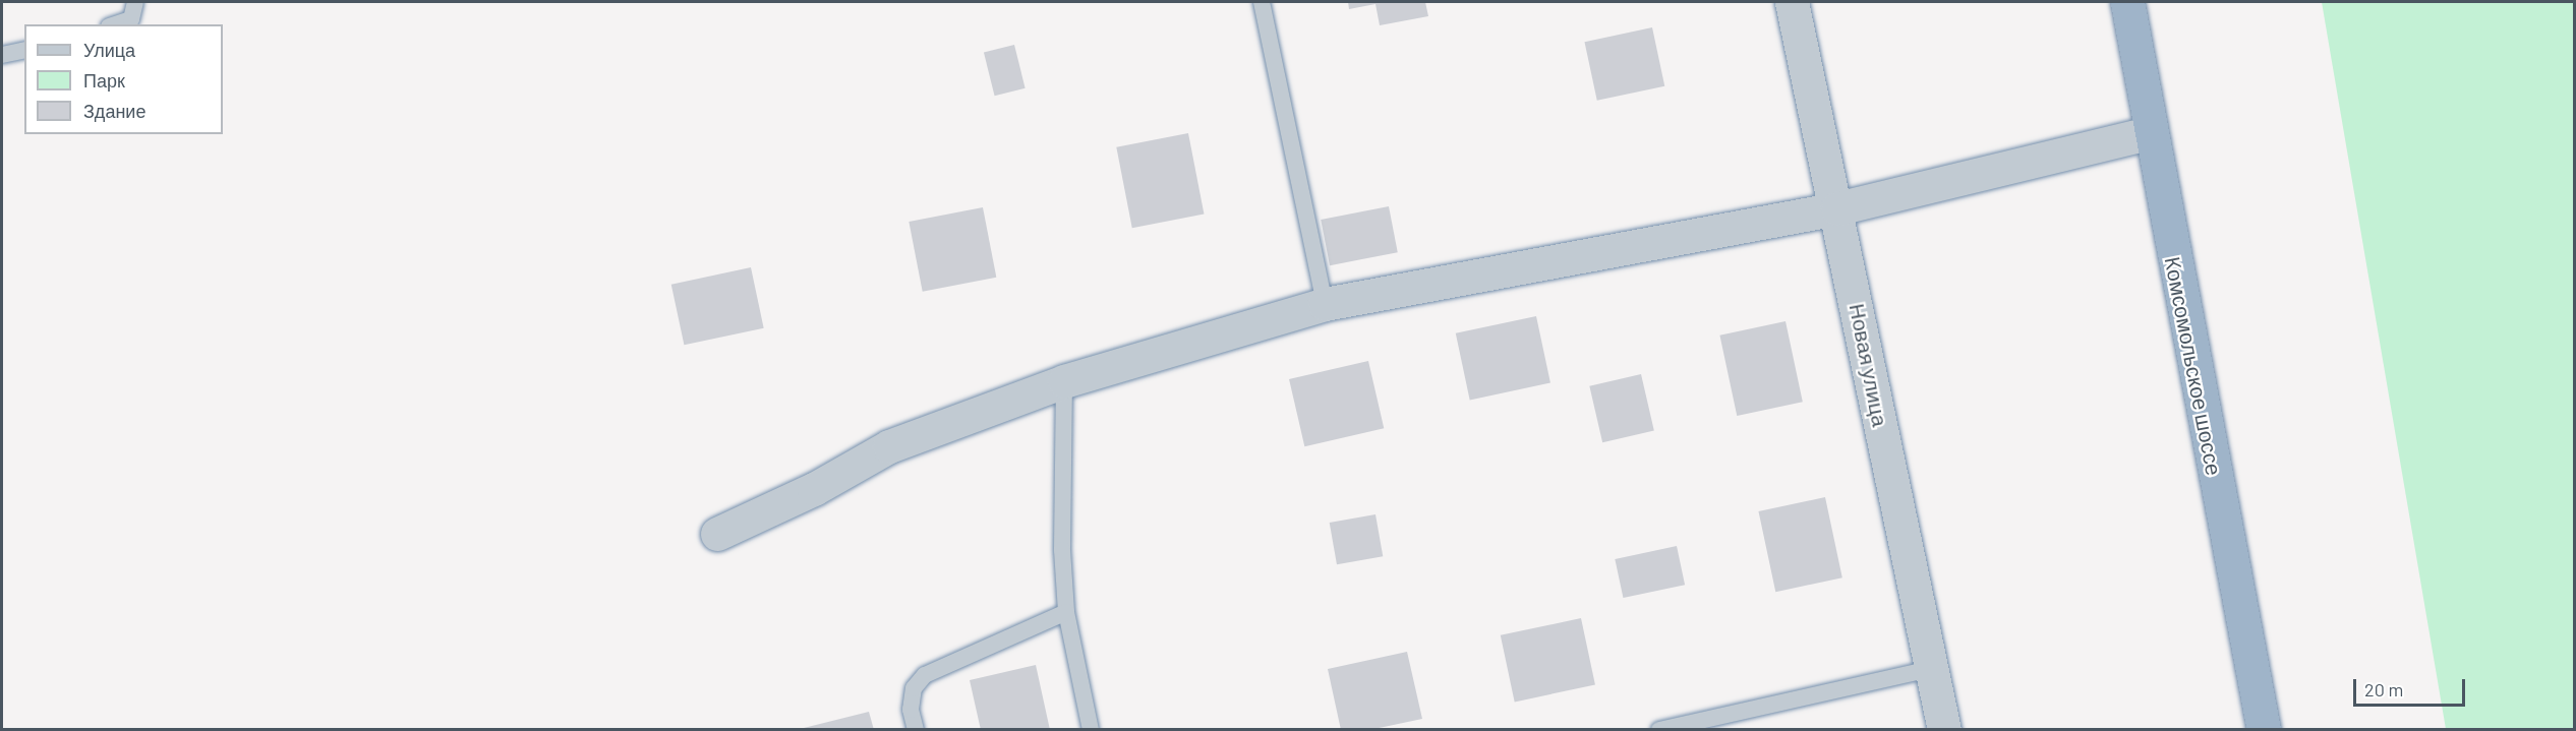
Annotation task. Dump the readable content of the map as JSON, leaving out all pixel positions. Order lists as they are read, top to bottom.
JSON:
{
  "streets": {
    "highway": ["Комсомольское шоссе"],
    "street": ["Новая улица"]
  },
  "legend": ["Улица", "Парк", "Здание"],
  "scale_bar": "20 m"
}
